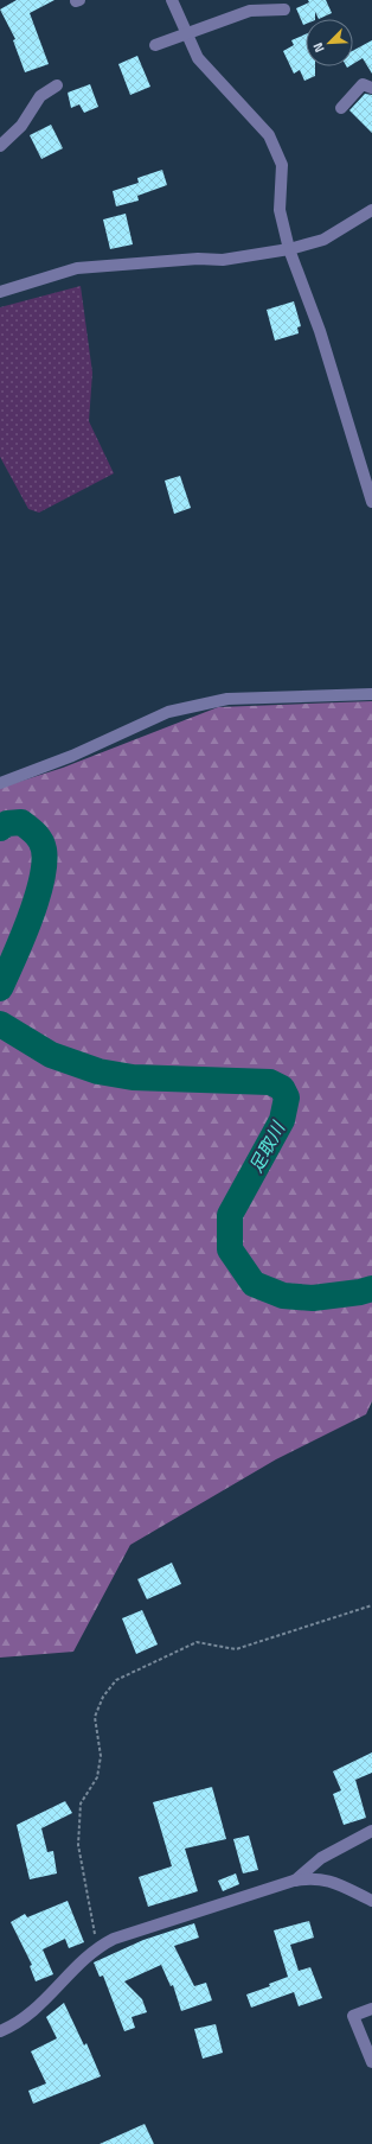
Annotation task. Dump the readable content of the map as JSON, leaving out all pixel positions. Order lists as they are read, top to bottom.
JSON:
{
  "water": ["足取川"],
  "north": "bottom left"
}
